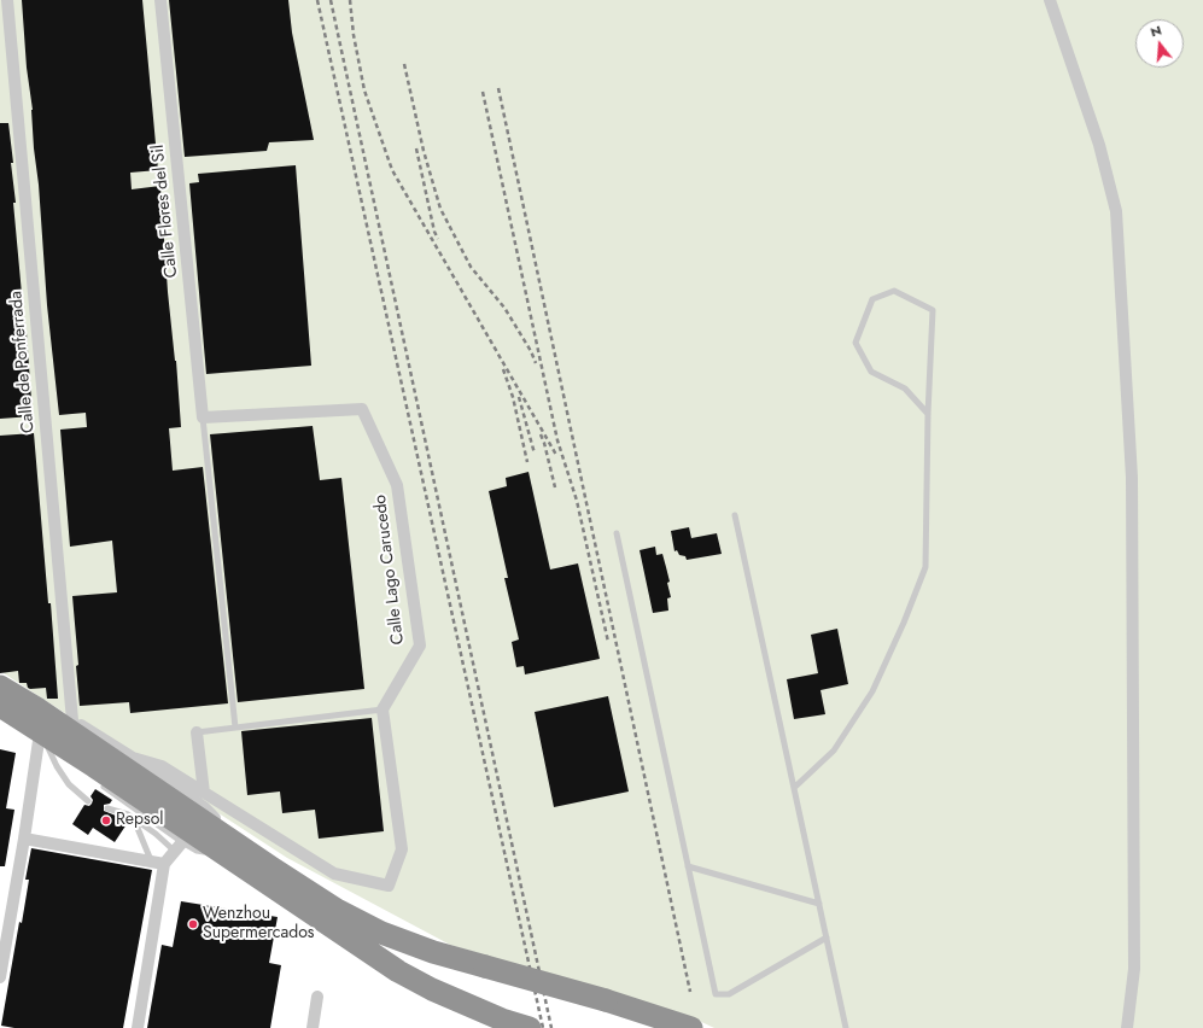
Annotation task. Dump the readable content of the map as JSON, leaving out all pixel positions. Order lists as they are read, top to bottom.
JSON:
{
  "streets": {
    "street": ["Calle Flores del Sil", "Calle de Ponferrada", "Calle Lago Carucedo"]
  },
  "crossings": [
    ["Calle Flores del Sil", "Calle Lago Carucedo"]
  ],
  "places": ["Repsol", "Wenzhou Supermercados"],
  "north": "top"
}
